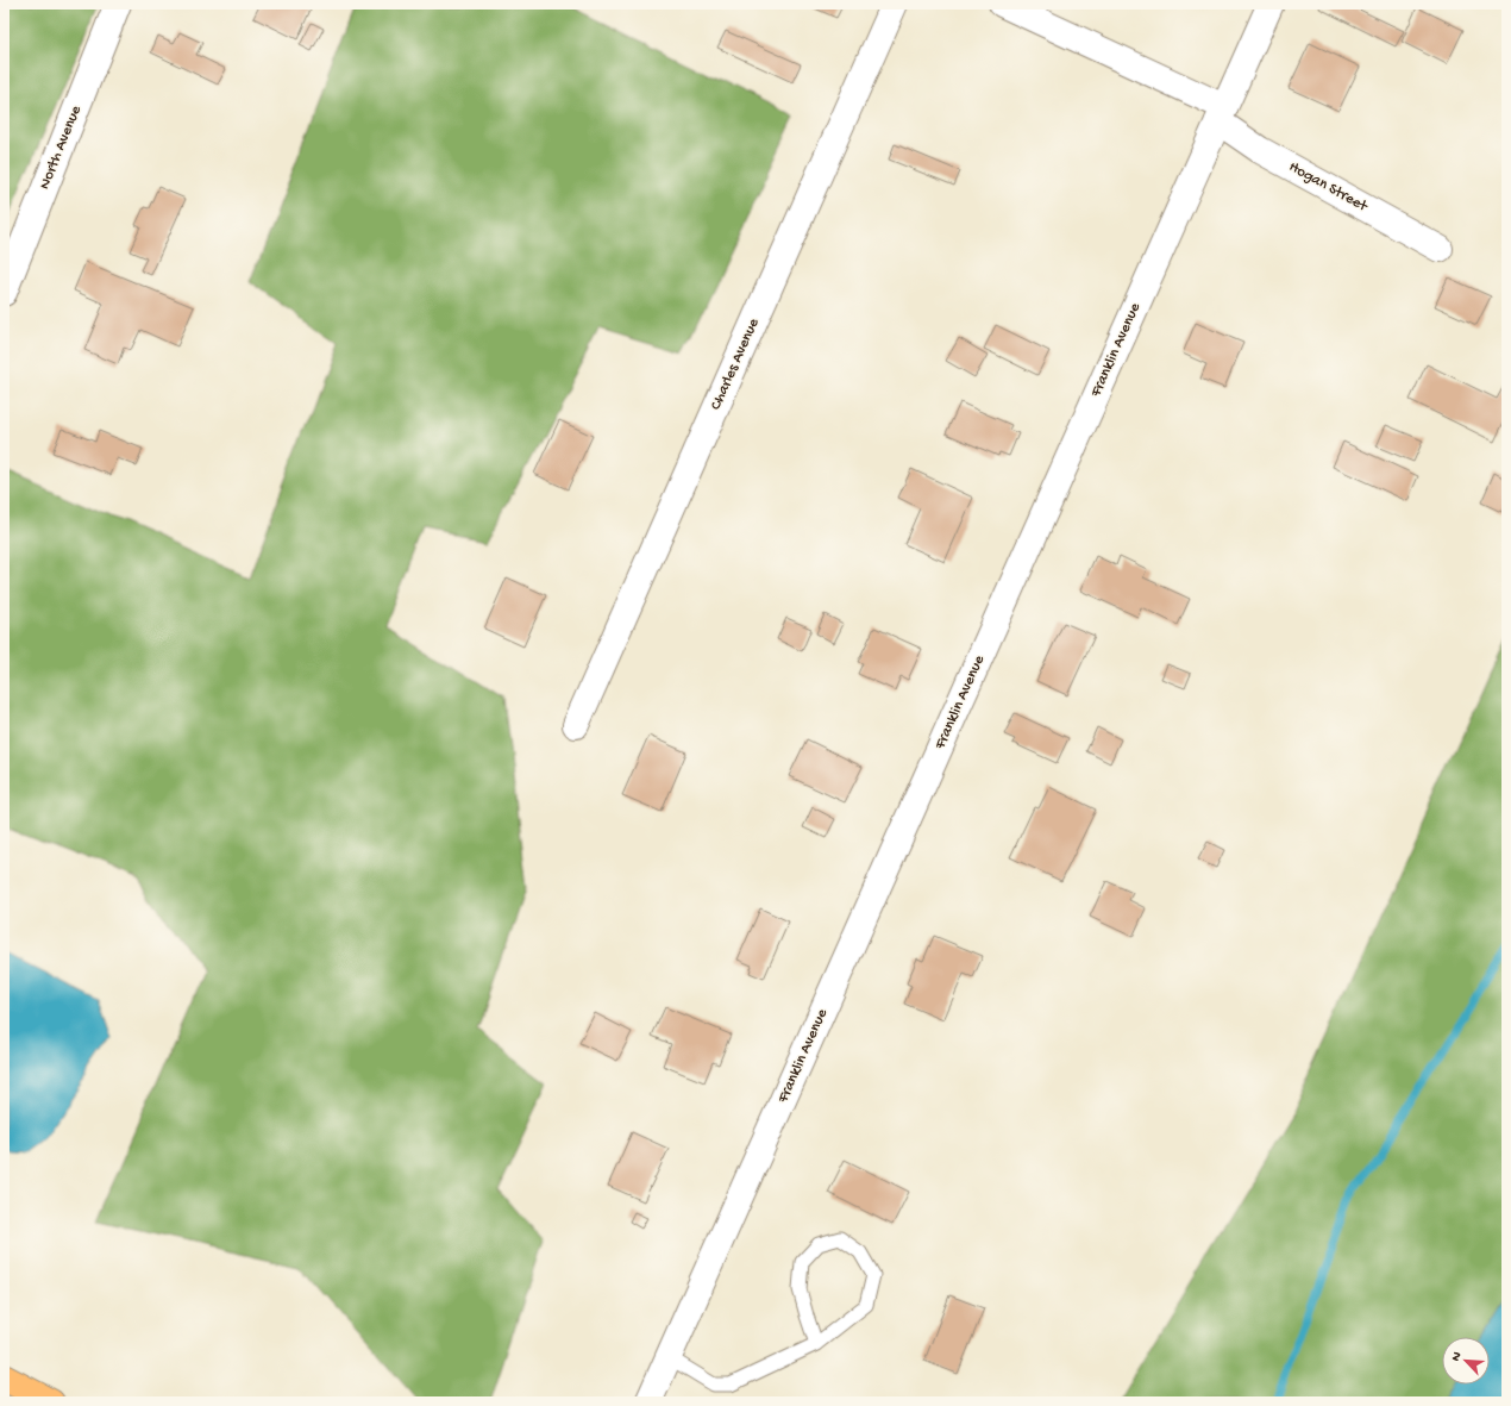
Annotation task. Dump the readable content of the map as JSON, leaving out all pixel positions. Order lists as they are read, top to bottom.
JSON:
{
  "streets": {
    "street": [
      "North Avenue",
      "Hogan Street",
      "Franklin Avenue",
      "Charles Avenue"
    ]
  },
  "crossings": [
    ["Hogan Street", "Franklin Avenue"]
  ],
  "north": "top left"
}
